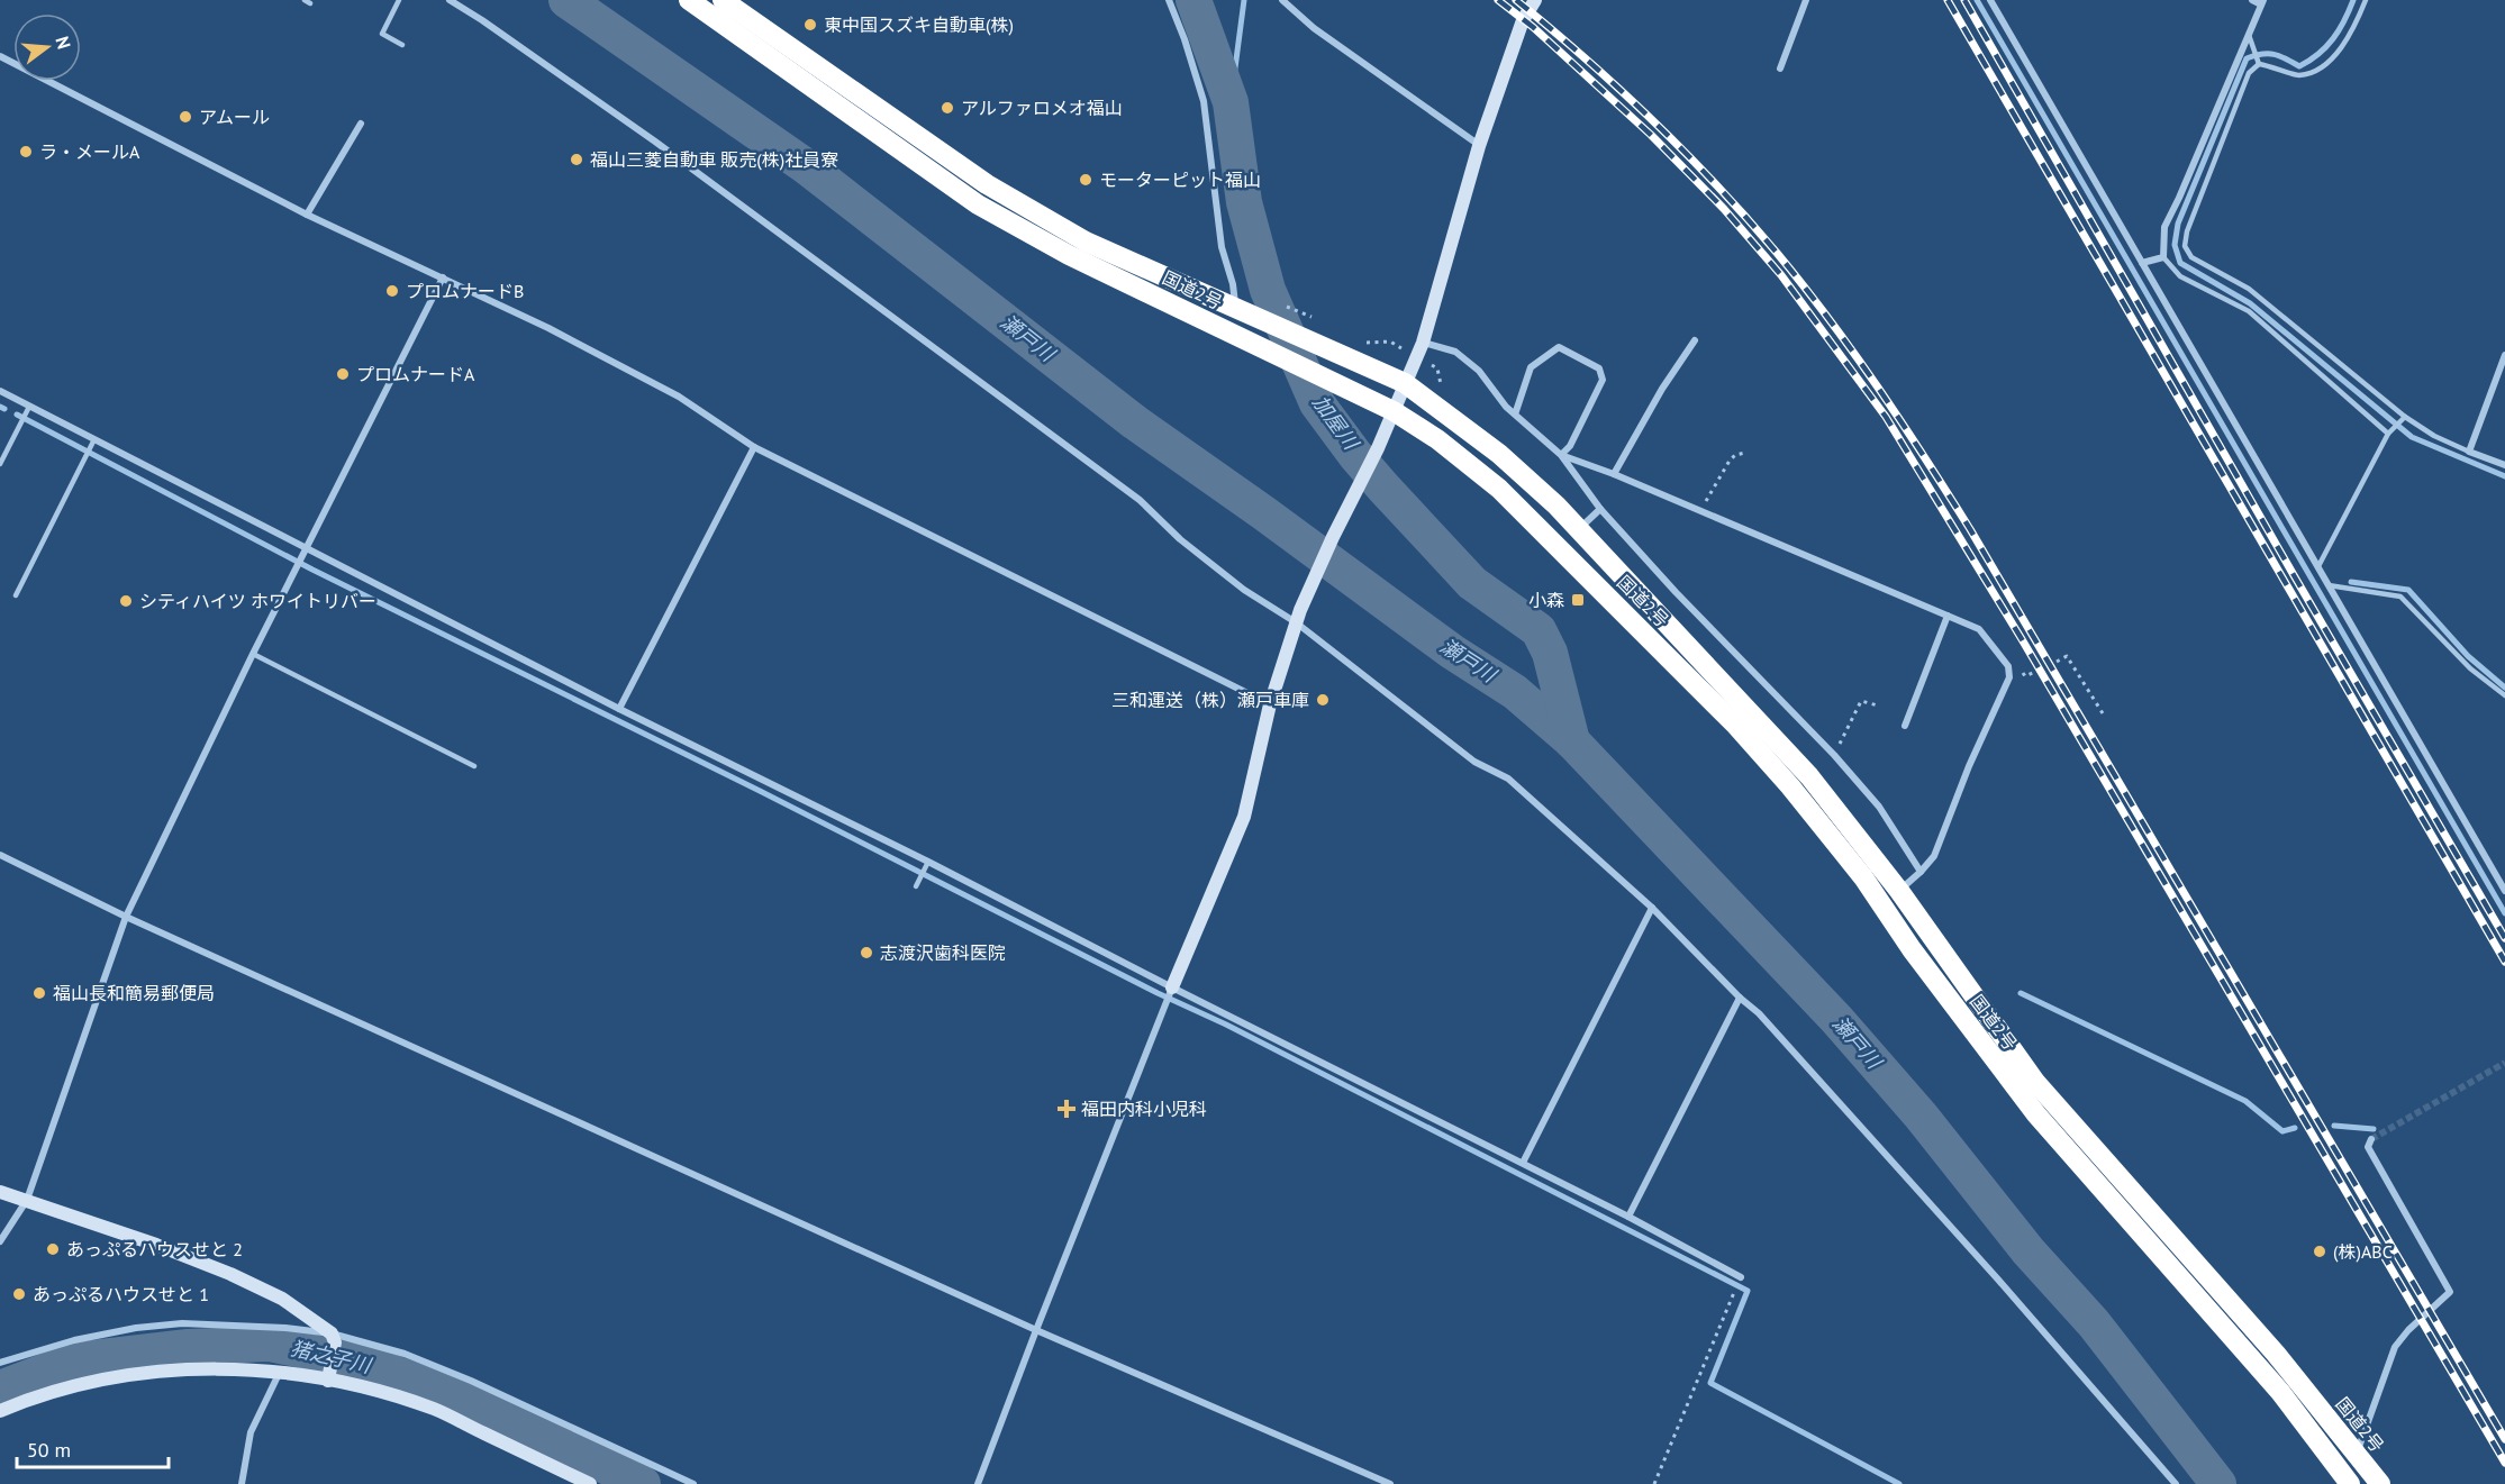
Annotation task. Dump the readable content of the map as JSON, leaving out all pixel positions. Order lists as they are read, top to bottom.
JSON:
{
  "streets": {
    "highway": ["国道2号"]
  },
  "water": ["瀬戸川", "加屋川", "猪之子川"],
  "places": {
    "other": [
      "東中国スズキ自動車(株)",
      "アルファロメオ福山",
      "アムール",
      "ラ・メールA",
      "福山三菱自動車 販売(株)社員寮",
      "モーターピット福山",
      "プロムナードB",
      "プロムナードA",
      "シティハイツ ホワイトリバー",
      "三和運送（株）瀬戸車庫",
      "志渡沢歯科医院",
      "福山長和簡易郵便局",
      "あっぷるハウスせと 2",
      "(株)ABC",
      "あっぷるハウスせと 1"
    ],
    "transit": ["小森"],
    "health": ["福田内科小児科"]
  },
  "scale_bar": "50 m",
  "north": "right"
}
